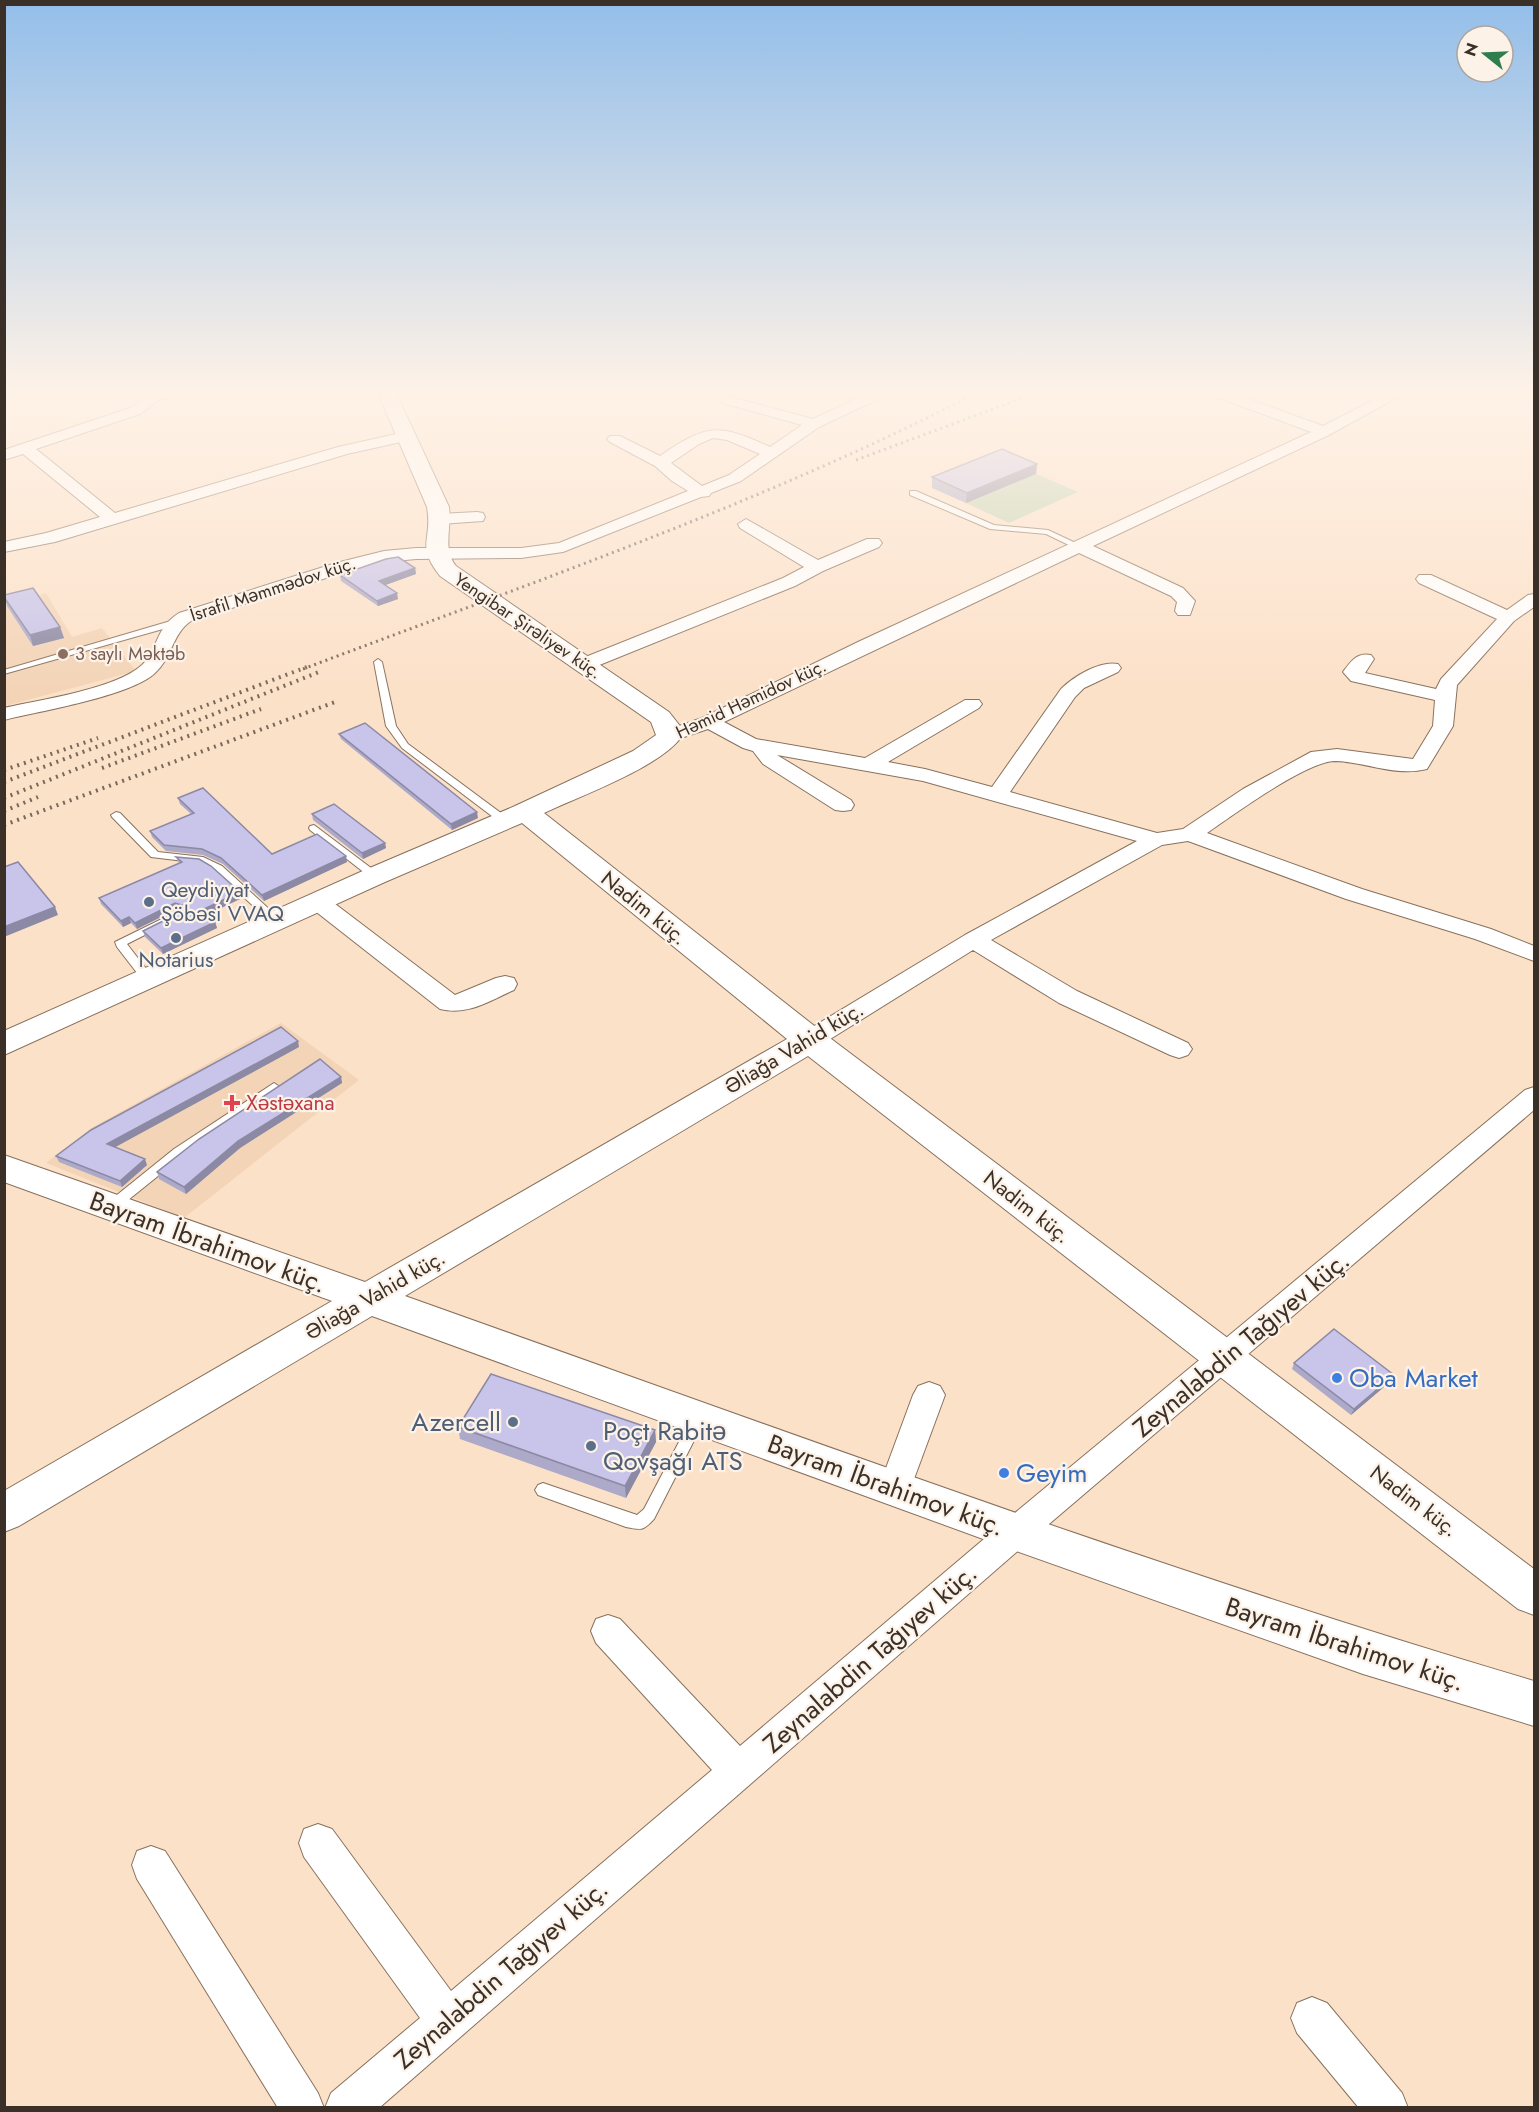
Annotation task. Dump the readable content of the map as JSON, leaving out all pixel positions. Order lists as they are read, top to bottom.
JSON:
{
  "streets": {
    "street": [
      "İsrafil Məmmədov küç.",
      "Yengibar Şirəliyev küç.",
      "Həmid Həmidov küç.",
      "Nadim küç.",
      "Əliağa Vahid küç.",
      "Bayram İbrahimov küç.",
      "Zeynalabdin Tağıyev küç."
    ]
  },
  "crossings": [
    ["İsrafil Məmmədov küç.", "Yengibar Şirəliyev küç."],
    ["Yengibar Şirəliyev küç.", "Həmid Həmidov küç."],
    ["Həmid Həmidov küç.", "Nadim küç."],
    ["Nadim küç.", "Əliağa Vahid küç."],
    ["Nadim küç.", "Zeynalabdin Tağıyev küç."],
    ["Əliağa Vahid küç.", "Bayram İbrahimov küç."],
    ["Bayram İbrahimov küç.", "Zeynalabdin Tağıyev küç."]
  ],
  "places": {
    "other": [
      "3 saylı Məktəb",
      "Qeydiyyat Şöbəsi VVAQ",
      "Notarius",
      "Oba Market",
      "Azercell",
      "Poçt Rabitə Qovşağı ATS",
      "Geyim"
    ],
    "health": ["Xəstəxana"]
  },
  "north": "left"
}
